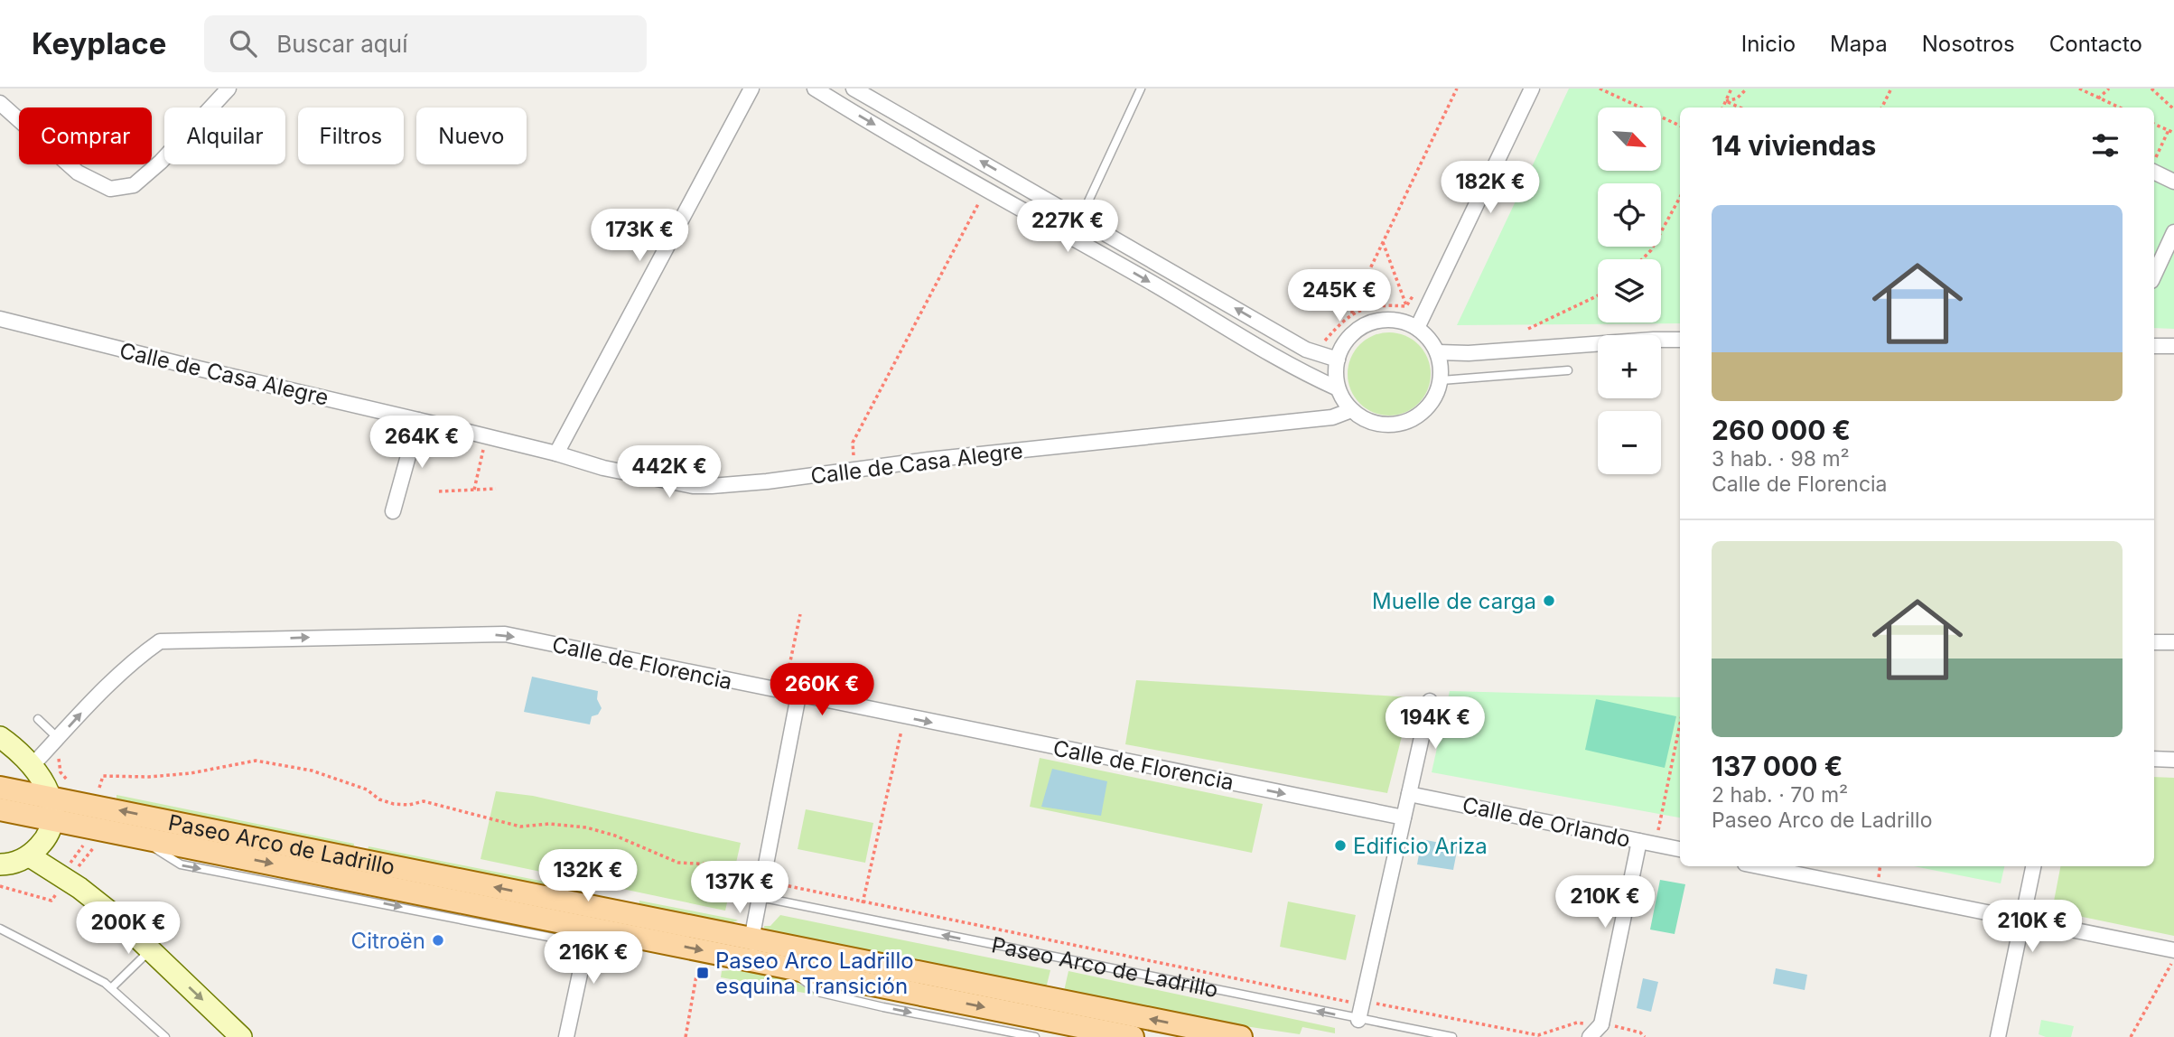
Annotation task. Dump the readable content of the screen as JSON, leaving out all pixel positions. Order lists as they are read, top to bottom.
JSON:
{
  "streets": {
    "main road": ["Paseo Arco de Ladrillo"],
    "street": ["Calle de Casa Alegre", "Calle de Florencia", "Calle de Orlando"]
  },
  "one_way": ["Calle de Florencia"],
  "places": {
    "other": ["Muelle de carga", "Edificio Ariza", "Citroën"],
    "transit": ["Paseo Arco Ladrillo esquina Transición"]
  },
  "north": "bottom right",
  "page": {
    "header": "Keyplace",
    "search": "Buscar aquí",
    "nav": [
      "Inicio",
      "Mapa",
      "Nosotros",
      "Contacto"
    ],
    "map_buttons": ["+", "−"],
    "chip": [
      "Comprar",
      "Alquilar",
      "Filtros",
      "Nuevo"
    ],
    "heading": "14 viviendas",
    "price": [
      "182K €",
      "227K €",
      "173K €",
      "245K €",
      "264K €",
      "442K €",
      "260K €",
      "194K €",
      "132K €",
      "137K €",
      "210K €",
      "210K €",
      "200K €",
      "216K €"
    ],
    "list": [
      {
        "name": "260 000 €",
        "note": "3 hab. · 98 m² · Calle de Florencia"
      },
      {
        "name": "137 000 €",
        "note": "2 hab. · 70 m² · Paseo Arco de Ladrillo"
      }
    ]
  }
}
